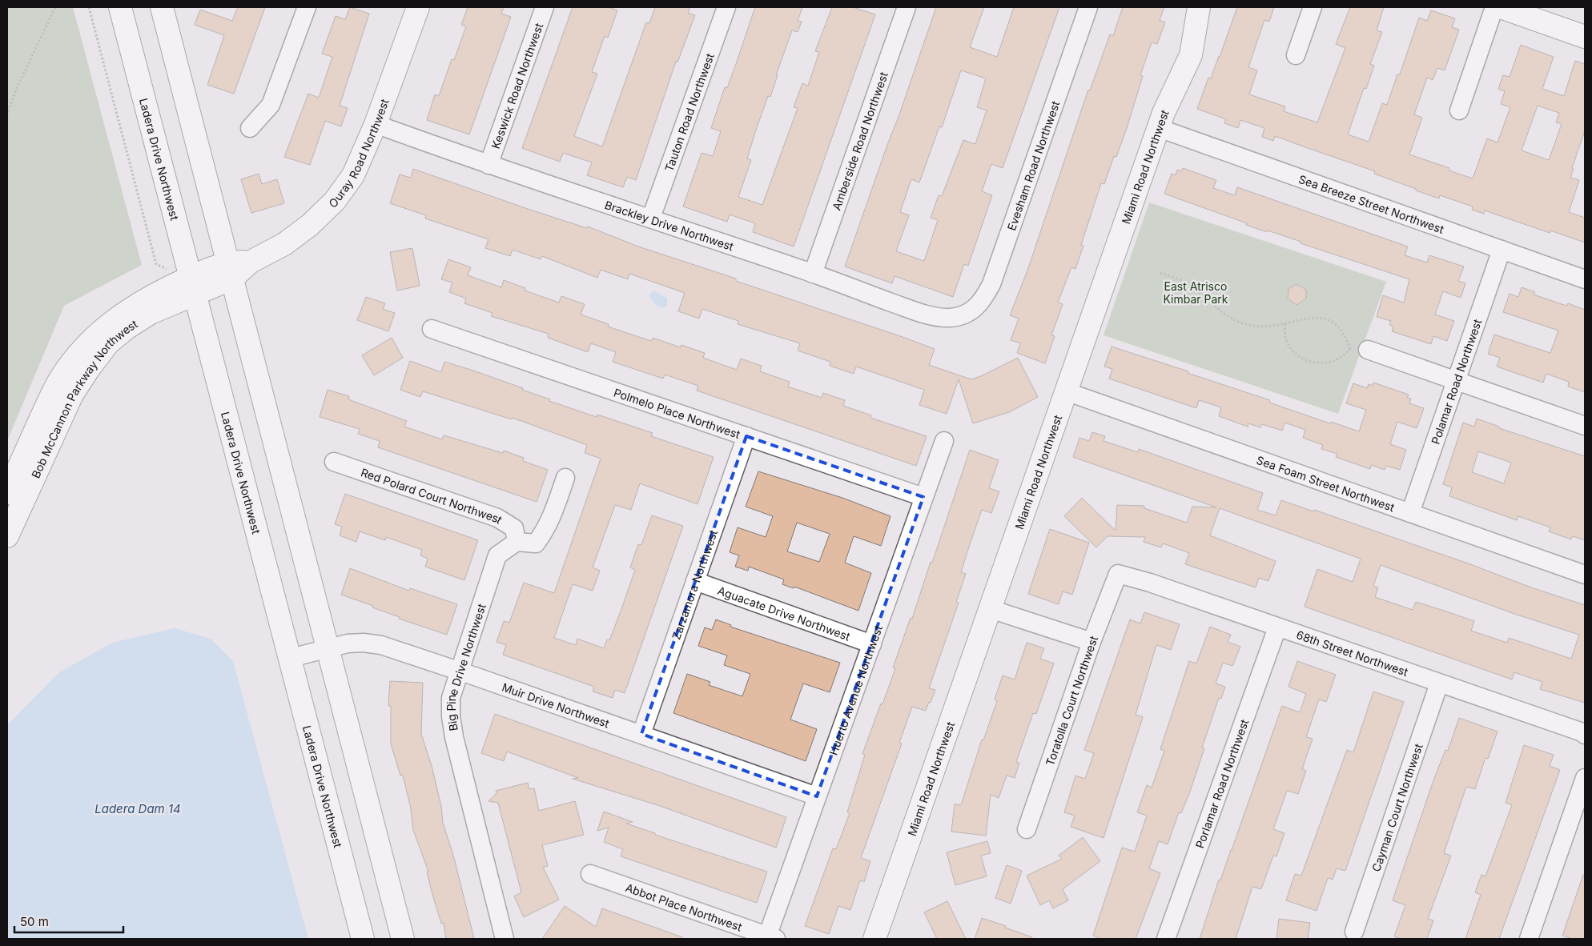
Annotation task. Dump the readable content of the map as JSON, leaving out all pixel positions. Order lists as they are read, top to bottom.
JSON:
{
  "streets": {
    "street": [
      "Keswick Road Northwest",
      "Tauton Road Northwest",
      "Amberside Road Northwest",
      "Ouray Road Northwest",
      "Ladera Drive Northwest",
      "Evesham Road Northwest",
      "Miami Road Northwest",
      "Sea Breeze Street Northwest",
      "Brackley Drive Northwest",
      "Polamar Road Northwest",
      "Bob McCannon Parkway Northwest",
      "Polmelo Place Northwest",
      "Sea Foam Street Northwest",
      "Red Polard Court Northwest",
      "Zarzamora Northwest",
      "Aguacate Drive Northwest",
      "68th Street Northwest",
      "Big Pine Drive Northwest",
      "Huerto Avenue Northwest",
      "Toratolla Court Northwest",
      "Muir Drive Northwest",
      "Porlamar Road Northwest",
      "Cayman Court Northwest",
      "Abbot Place Northwest"
    ]
  },
  "crossings": [
    ["Keswick Road Northwest", "Brackley Drive Northwest"],
    ["Tauton Road Northwest", "Brackley Drive Northwest"],
    ["Amberside Road Northwest", "Brackley Drive Northwest"],
    ["Ouray Road Northwest", "Ladera Drive Northwest"],
    ["Ouray Road Northwest", "Brackley Drive Northwest"],
    ["Ouray Road Northwest", "Bob McCannon Parkway Northwest"],
    ["Ladera Drive Northwest", "Bob McCannon Parkway Northwest"],
    ["Ladera Drive Northwest", "Muir Drive Northwest"],
    ["Evesham Road Northwest", "Brackley Drive Northwest"],
    ["Miami Road Northwest", "Sea Breeze Street Northwest"],
    ["Miami Road Northwest", "Sea Foam Street Northwest"],
    ["Sea Breeze Street Northwest", "Polamar Road Northwest"],
    ["Polamar Road Northwest", "Sea Foam Street Northwest"],
    ["Polmelo Place Northwest", "Zarzamora Northwest"],
    ["Polmelo Place Northwest", "Huerto Avenue Northwest"],
    ["Red Polard Court Northwest", "Big Pine Drive Northwest"],
    ["Zarzamora Northwest", "Aguacate Drive Northwest"],
    ["Zarzamora Northwest", "Muir Drive Northwest"],
    ["Aguacate Drive Northwest", "Huerto Avenue Northwest"],
    ["68th Street Northwest", "Toratolla Court Northwest"],
    ["68th Street Northwest", "Porlamar Road Northwest"],
    ["68th Street Northwest", "Cayman Court Northwest"],
    ["Big Pine Drive Northwest", "Muir Drive Northwest"],
    ["Huerto Avenue Northwest", "Muir Drive Northwest"],
    ["Huerto Avenue Northwest", "Abbot Place Northwest"]
  ],
  "water": ["Ladera Dam 14"],
  "parks": ["East Atrisco Kimbar Park"],
  "scale_bar": "50 m"
}
